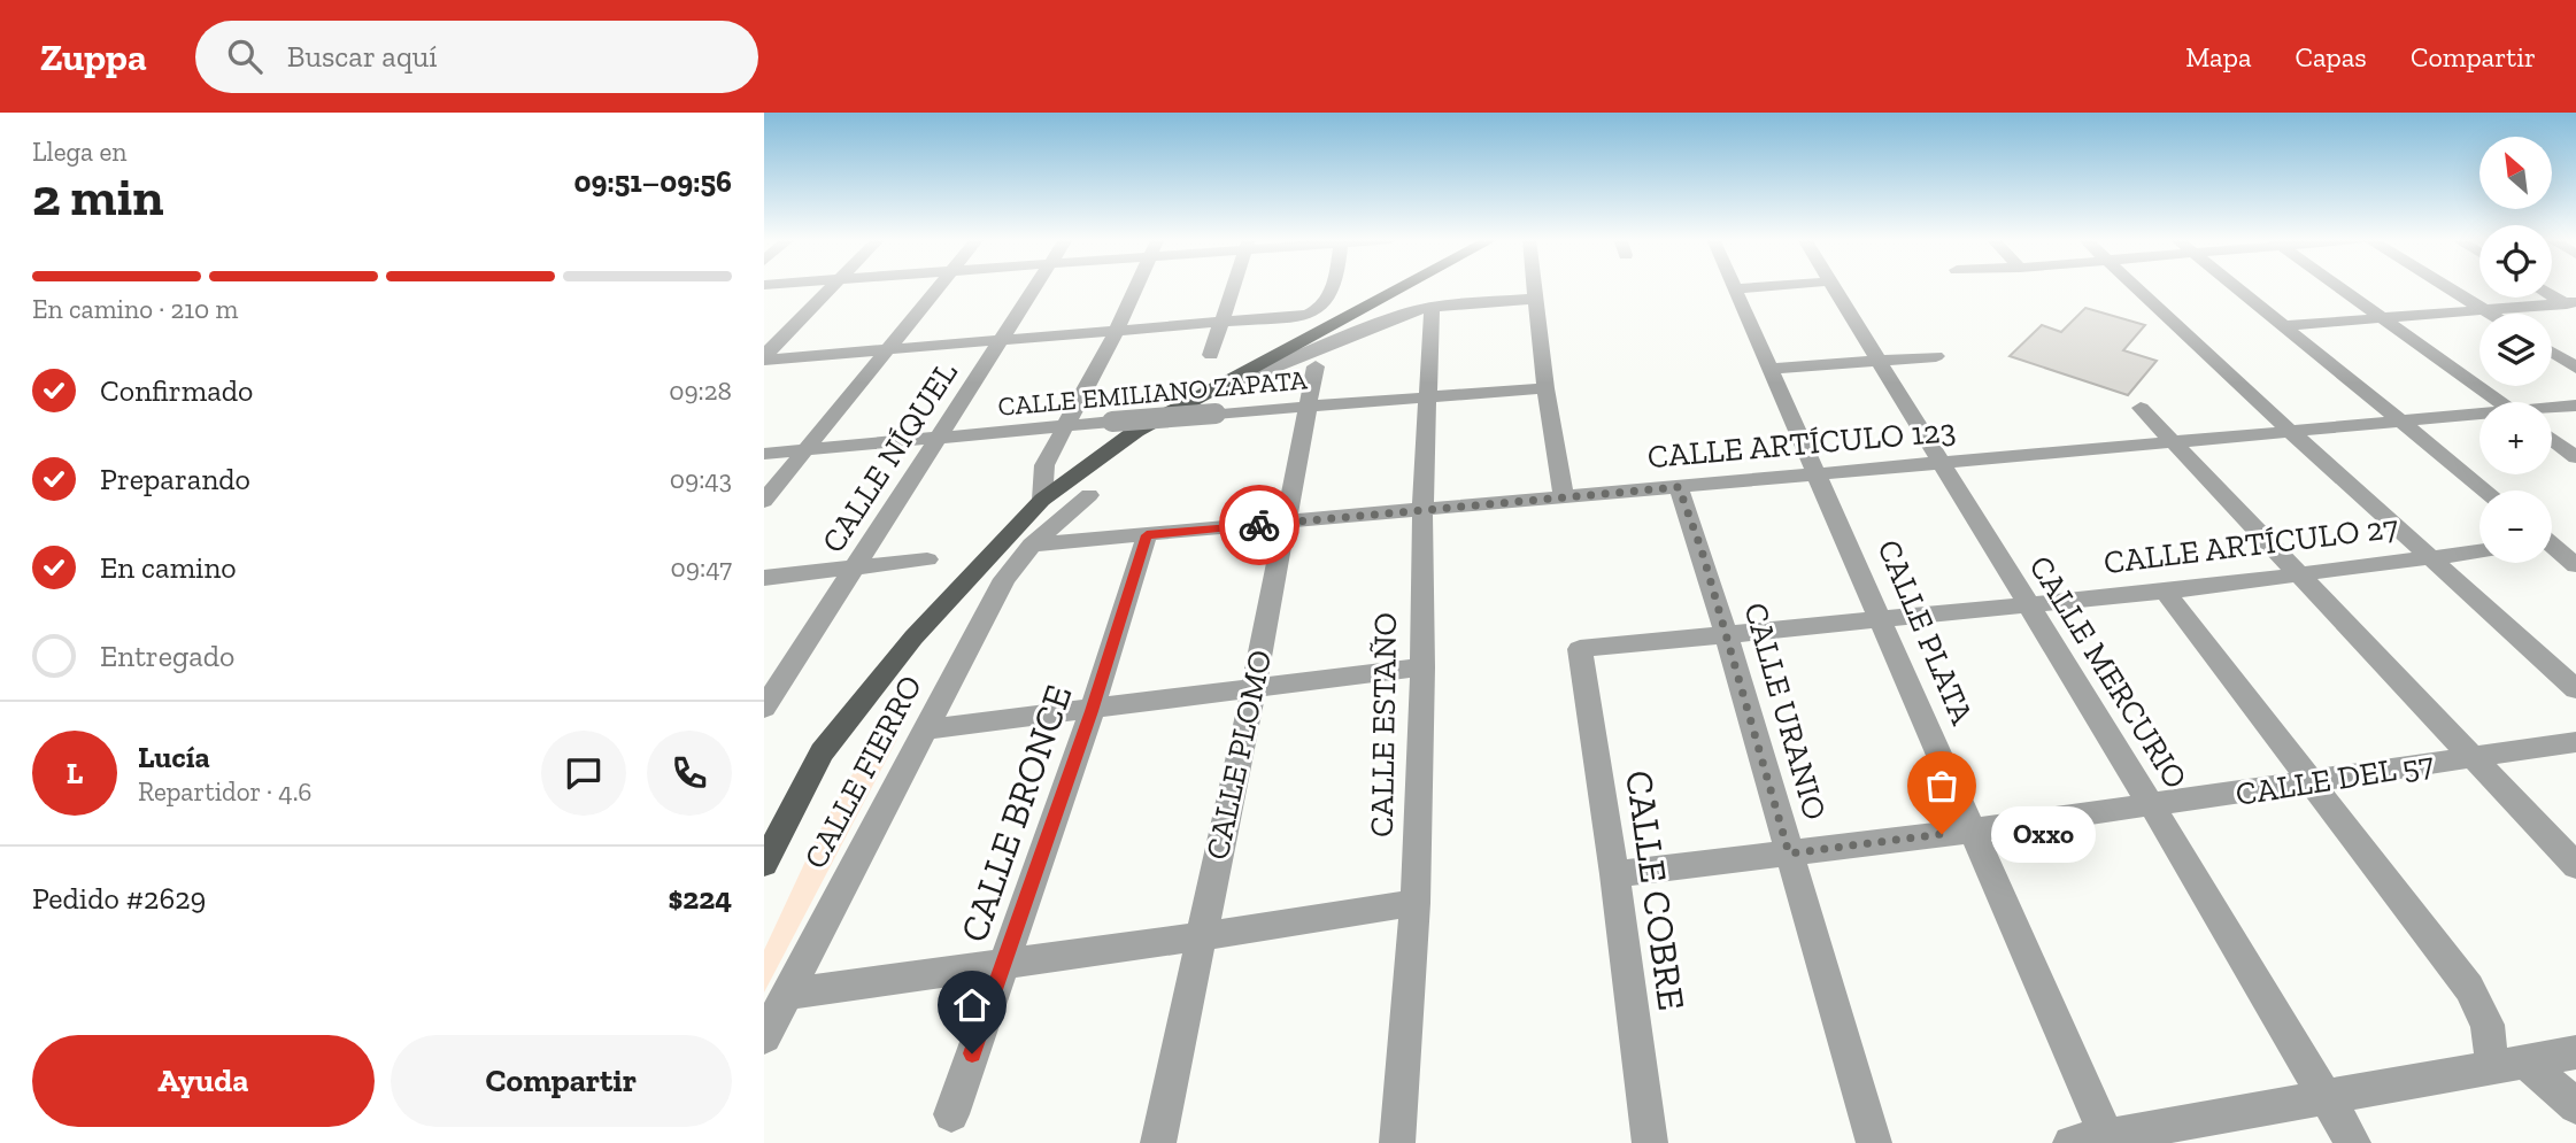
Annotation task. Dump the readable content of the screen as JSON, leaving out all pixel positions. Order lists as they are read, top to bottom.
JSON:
{
  "streets": {
    "street": [
      "CALLE EMILIANO ZAPATA",
      "CALLE ARTÍCULO 123",
      "CALLE NÍQUEL",
      "CALLE ARTÍCULO 27",
      "CALLE PLATA",
      "CALLE MERCURIO",
      "CALLE URANIO",
      "CALLE ESTAÑO",
      "CALLE PLOMO",
      "CALLE FIERRO",
      "CALLE DEL 57",
      "CALLE BRONCE",
      "CALLE COBRE"
    ]
  },
  "crossings": [
    ["CALLE EMILIANO ZAPATA", "CALLE NÍQUEL"],
    ["CALLE EMILIANO ZAPATA", "CALLE ESTAÑO"],
    ["CALLE EMILIANO ZAPATA", "CALLE PLOMO"],
    ["CALLE ARTÍCULO 123", "CALLE PLATA"],
    ["CALLE ARTÍCULO 123", "CALLE MERCURIO"],
    ["CALLE ARTÍCULO 123", "CALLE URANIO"],
    ["CALLE ARTÍCULO 123", "CALLE ESTAÑO"],
    ["CALLE ARTÍCULO 123", "CALLE PLOMO"],
    ["CALLE ARTÍCULO 123", "CALLE FIERRO"],
    ["CALLE ARTÍCULO 123", "CALLE BRONCE"],
    ["CALLE ARTÍCULO 27", "CALLE PLATA"],
    ["CALLE ARTÍCULO 27", "CALLE MERCURIO"],
    ["CALLE ARTÍCULO 27", "CALLE URANIO"],
    ["CALLE ARTÍCULO 27", "CALLE COBRE"],
    ["CALLE PLATA", "CALLE DEL 57"],
    ["CALLE MERCURIO", "CALLE DEL 57"],
    ["CALLE URANIO", "CALLE DEL 57"],
    ["CALLE DEL 57", "CALLE COBRE"]
  ],
  "places": ["Oxxo"],
  "north": "top left",
  "page": {
    "header": "Zuppa",
    "search": "Buscar aquí",
    "nav": ["Mapa", "Capas", "Compartir"],
    "heading": ["2 min", "Llega en", "09:51–09:56"],
    "panel": [
      "Lucía",
      "Repartidor · 4.6",
      "Pedido #2629",
      "$224"
    ],
    "map_buttons": ["+", "−"],
    "bar": "En camino · 210 m",
    "list": [
      ["Confirmado", "09:28"],
      ["Preparando", "09:43"],
      ["En camino", "09:47"],
      "Entregado"
    ],
    "round": "L",
    "bubble": "Oxxo",
    "buttons": ["Ayuda", "Compartir"]
  }
}
